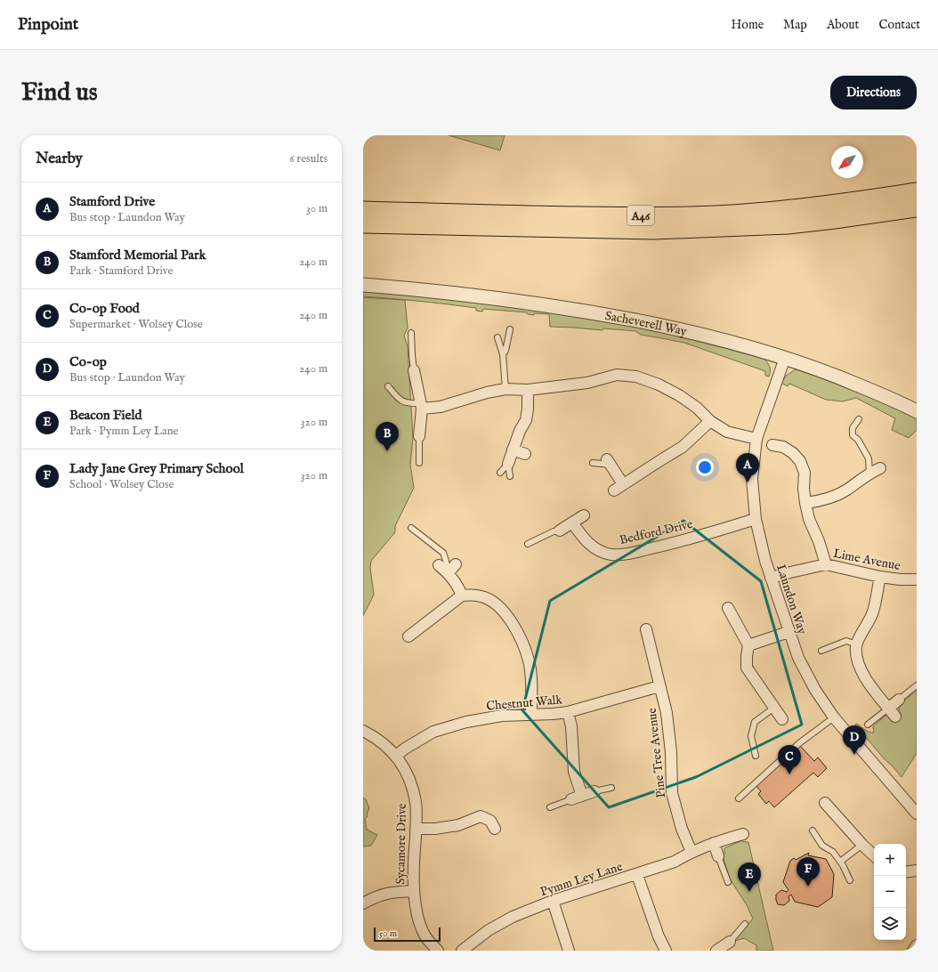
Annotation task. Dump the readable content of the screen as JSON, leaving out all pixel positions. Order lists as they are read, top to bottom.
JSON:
{
  "streets": {
    "highway": ["A46"],
    "street": [
      "Sacheverell Way",
      "Bedford Drive",
      "Lime Avenue",
      "Laundon Way",
      "Chestnut Walk",
      "Pine Tree Avenue",
      "Sycamore Drive",
      "Pymm Ley Lane"
    ]
  },
  "crossings": [
    ["Sacheverell Way", "Laundon Way"],
    ["Bedford Drive", "Laundon Way"],
    ["Lime Avenue", "Laundon Way"],
    ["Chestnut Walk", "Pine Tree Avenue"],
    ["Chestnut Walk", "Sycamore Drive"],
    ["Pine Tree Avenue", "Pymm Ley Lane"]
  ],
  "scale_bar": "50 m",
  "north": "bottom left",
  "page": {
    "header": "Pinpoint",
    "nav": [
      "Home",
      "Map",
      "About",
      "Contact"
    ],
    "buttons": "Directions",
    "title": "Find us",
    "heading": ["Nearby", "6 results"],
    "list": [
      {
        "mark": "A",
        "name": "Stamford Drive",
        "note": "Bus stop · Laundon Way",
        "value": "30 m"
      },
      {
        "mark": "B",
        "name": "Stamford Memorial Park",
        "note": "Park · Stamford Drive",
        "value": "240 m"
      },
      {
        "mark": "C",
        "name": "Co-op Food",
        "note": "Supermarket · Wolsey Close",
        "value": "240 m"
      },
      {
        "mark": "D",
        "name": "Co-op",
        "note": "Bus stop · Laundon Way",
        "value": "240 m"
      },
      {
        "mark": "E",
        "name": "Beacon Field",
        "note": "Park · Pymm Ley Lane",
        "value": "320 m"
      },
      {
        "mark": "F",
        "name": "Lady Jane Grey Primary School",
        "note": "School · Wolsey Close",
        "value": "320 m"
      }
    ],
    "pins": [
      "B",
      "A",
      "D",
      "C",
      "F",
      "E"
    ],
    "map_buttons": ["+", "−"],
    "scale": "50 m"
  }
}
